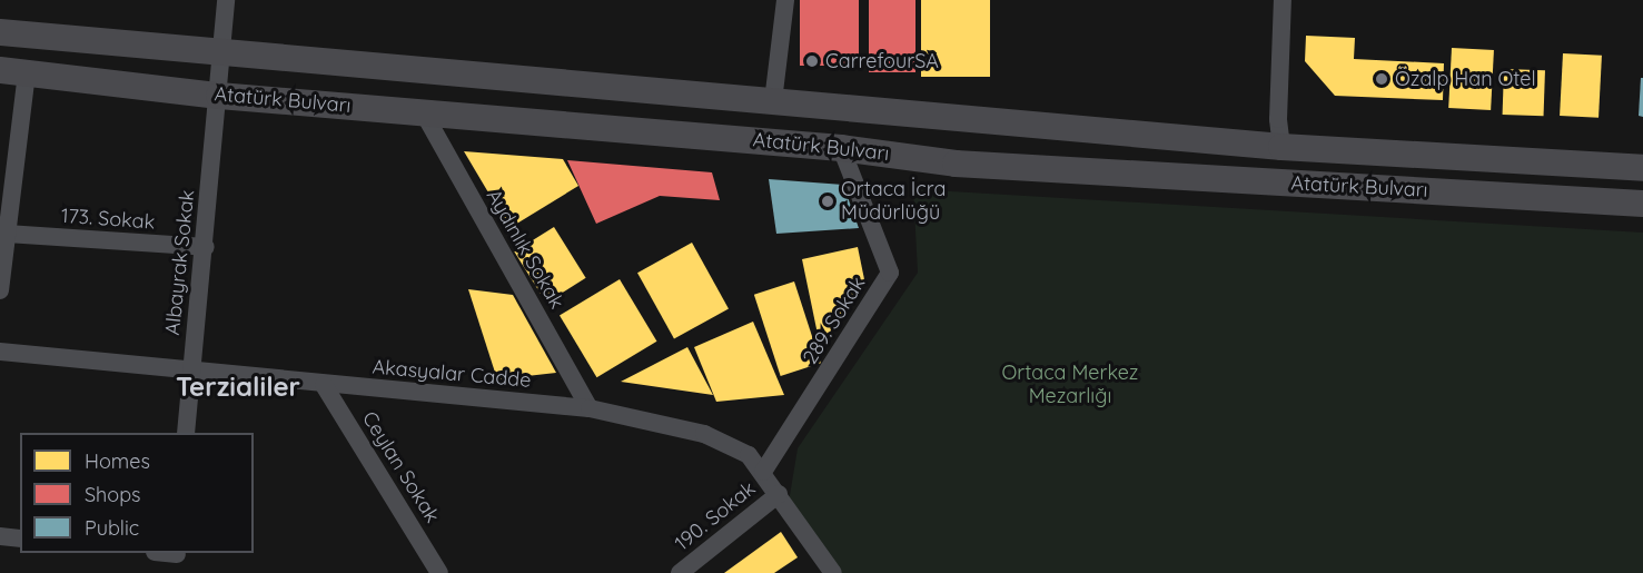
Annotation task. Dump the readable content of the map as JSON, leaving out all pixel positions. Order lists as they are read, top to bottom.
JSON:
{
  "streets": {
    "main road": ["Atatürk Bulvarı"],
    "street": [
      "173. Sokak",
      "Aydınlık Sokak",
      "Albayrak Sokak",
      "289. Sokak",
      "Akasyalar Cadde",
      "Ceylan Sokak",
      "190. Sokak"
    ]
  },
  "crossings": [
    ["Atatürk Bulvarı", "Aydınlık Sokak"],
    ["Atatürk Bulvarı", "Albayrak Sokak"],
    ["Atatürk Bulvarı", "289. Sokak"],
    ["173. Sokak", "Albayrak Sokak"],
    ["Aydınlık Sokak", "Akasyalar Cadde"],
    ["Albayrak Sokak", "Akasyalar Cadde"],
    ["289. Sokak", "Akasyalar Cadde"],
    ["Akasyalar Cadde", "Ceylan Sokak"],
    ["Akasyalar Cadde", "190. Sokak"]
  ],
  "districts": ["Terzialiler"],
  "parks": ["Ortaca Merkez Mezarlığı"],
  "places": ["CarrefourSA", "Özalp Han Otel", "Ortaca İcra Müdürlüğü"],
  "legend": ["Homes", "Shops", "Public"]
}
